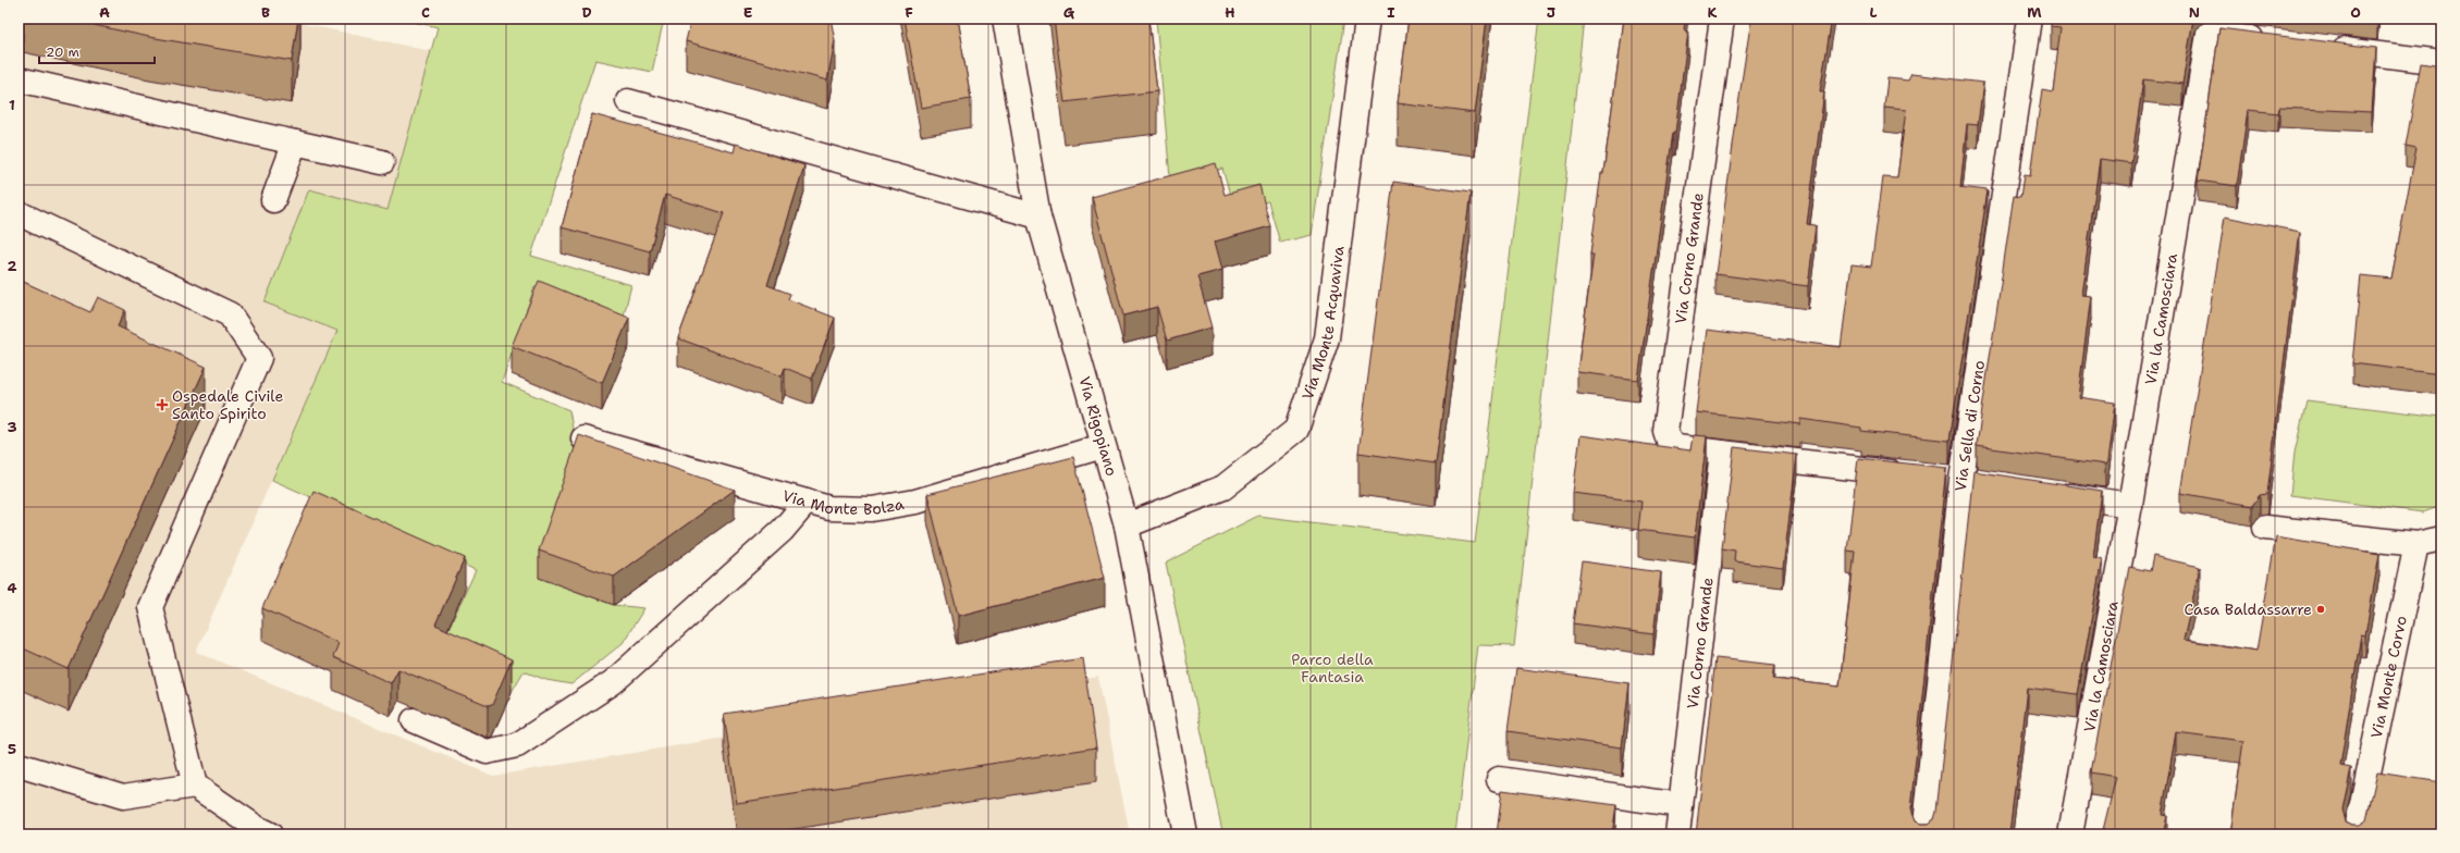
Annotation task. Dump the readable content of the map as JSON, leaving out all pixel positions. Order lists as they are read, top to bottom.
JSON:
{
  "streets": {
    "street": [
      "Via Corno Grande",
      "Via la Camosciara",
      "Via Monte Acquaviva",
      "Via Rigopiano",
      "Via Sella di Corno",
      "Via Monte Bolza",
      "Via Monte Corvo"
    ]
  },
  "crossings": [
    ["Via Monte Acquaviva", "Via Rigopiano"],
    ["Via Rigopiano", "Via Monte Bolza"]
  ],
  "parks": ["Parco della Fantasia"],
  "places": {
    "health": ["Ospedale Civile Santo Spirito"],
    "other": ["Casa Baldassarre"]
  },
  "scale_bar": "20 m",
  "grid": {
    "columns": [
      "A",
      "B",
      "C",
      "D",
      "E",
      "F",
      "G",
      "H",
      "I",
      "J",
      "K",
      "L",
      "M",
      "N",
      "O"
    ],
    "rows": [
      "1",
      "2",
      "3",
      "4",
      "5"
    ]
  }
}
